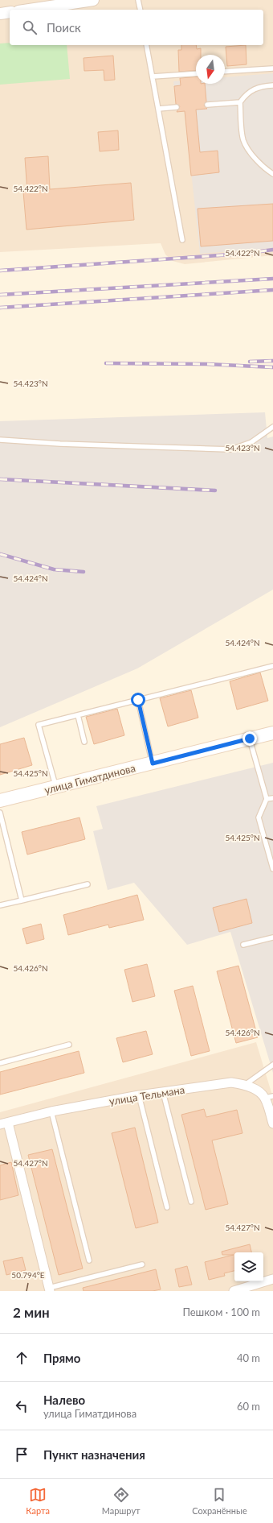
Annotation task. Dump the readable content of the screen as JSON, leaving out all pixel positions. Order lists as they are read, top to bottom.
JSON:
{
  "streets": {
    "main road": ["улица Гиматдинова"],
    "street": ["улица Тельмана"]
  },
  "north": "bottom",
  "page": {
    "search": "Поиск",
    "heading": ["2 мин", "Пешком · 100 m"],
    "list": [
      ["Прямо", "40 m"],
      ["Налево", "улица Гиматдинова", "60 m"],
      "Пункт назначения"
    ],
    "nav": ["Карта", "Маршрут", "Сохранённые"]
  },
  "coordinates": [
    "54.422°N",
    "54.423°N",
    "54.424°N",
    "54.425°N",
    "54.426°N",
    "54.427°N",
    "50.794°E"
  ]
}
